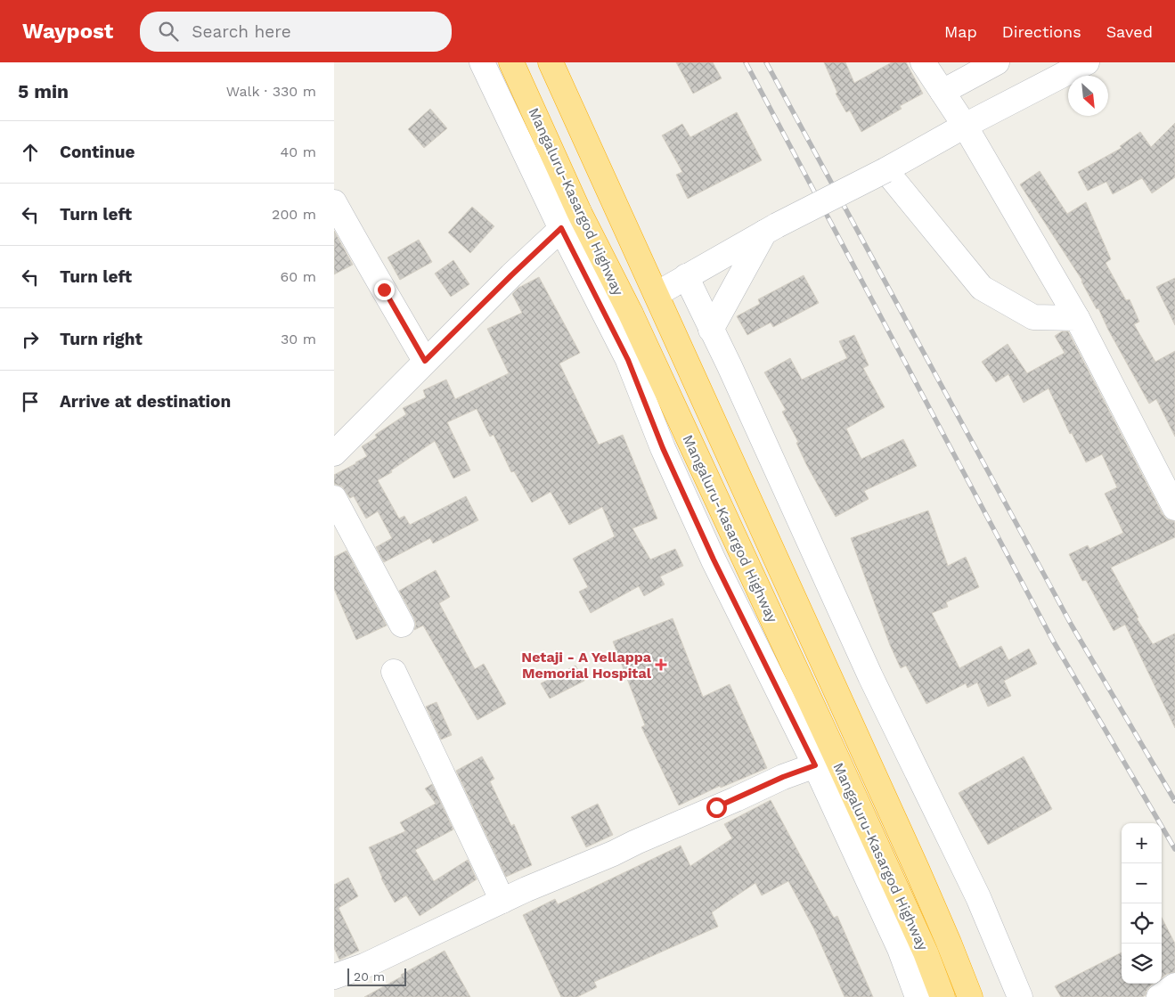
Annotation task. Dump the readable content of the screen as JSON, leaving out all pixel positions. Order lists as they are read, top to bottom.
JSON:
{
  "streets": {
    "highway": ["Mangaluru-Kasargod Highway"]
  },
  "places": {
    "health": ["Netaji - A Yellappa Memorial Hospital"]
  },
  "scale_bar": "20 m",
  "north": "bottom right",
  "page": {
    "header": "Waypost",
    "search": "Search here",
    "nav": ["Map", "Directions", "Saved"],
    "heading": ["5 min", "Walk · 330 m"],
    "list": [
      ["Continue", "40 m"],
      ["Turn left", "200 m"],
      ["Turn left", "60 m"],
      ["Turn right", "30 m"],
      "Arrive at destination"
    ],
    "map_buttons": ["+", "−"],
    "scale": "20 m"
  }
}
